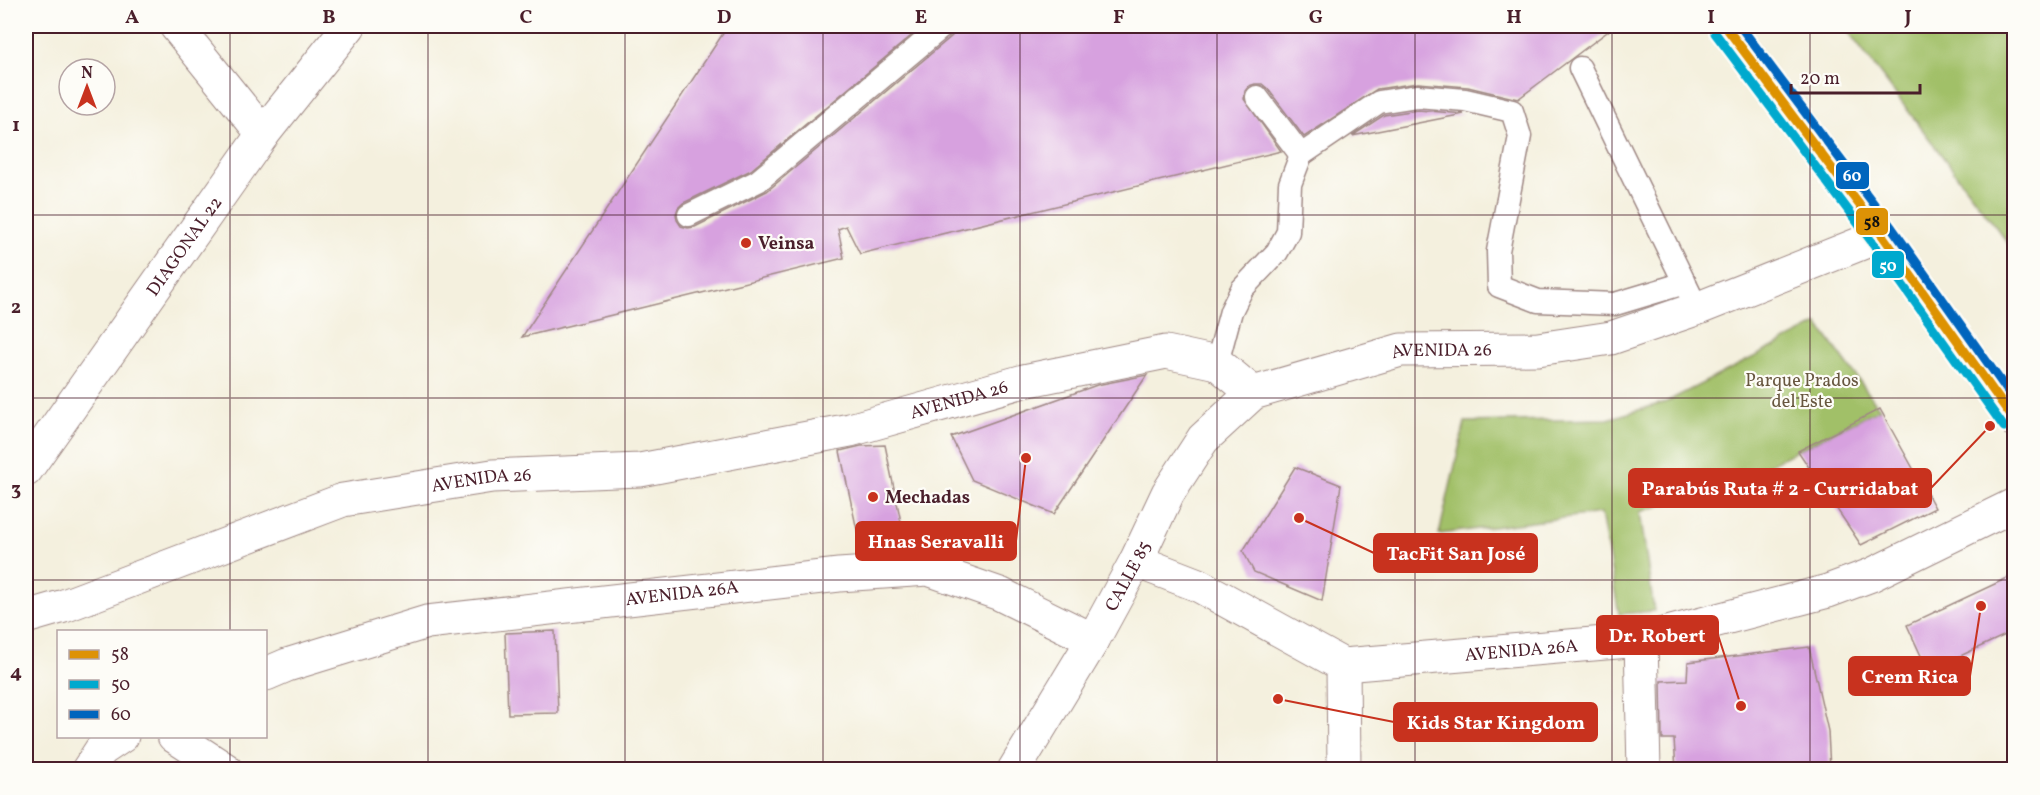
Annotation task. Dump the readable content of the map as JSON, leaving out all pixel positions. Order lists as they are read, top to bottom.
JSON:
{
  "streets": {
    "main road": [
      "DIAGONAL 22",
      "AVENIDA 26",
      "CALLE 85",
      "AVENIDA 26A"
    ]
  },
  "crossings": [
    ["AVENIDA 26", "CALLE 85"],
    ["CALLE 85", "AVENIDA 26A"]
  ],
  "parks": ["Parque Prados del Este"],
  "places": [
    "Veinsa",
    "Parabús Ruta # 2 - Curridabat",
    "Hnas Seravalli",
    "Mechadas",
    "TacFit San José",
    "Crem Rica",
    "Kids Star Kingdom",
    "Dr. Robert"
  ],
  "lines": ["transit line 58", "transit line 60", "transit line 50"],
  "legend": ["58", "50", "60"],
  "scale_bar": "20 m",
  "north": "top",
  "grid": {
    "columns": [
      "A",
      "B",
      "C",
      "D",
      "E",
      "F",
      "G",
      "H",
      "I",
      "J"
    ],
    "rows": [
      "1",
      "2",
      "3",
      "4"
    ]
  }
}
